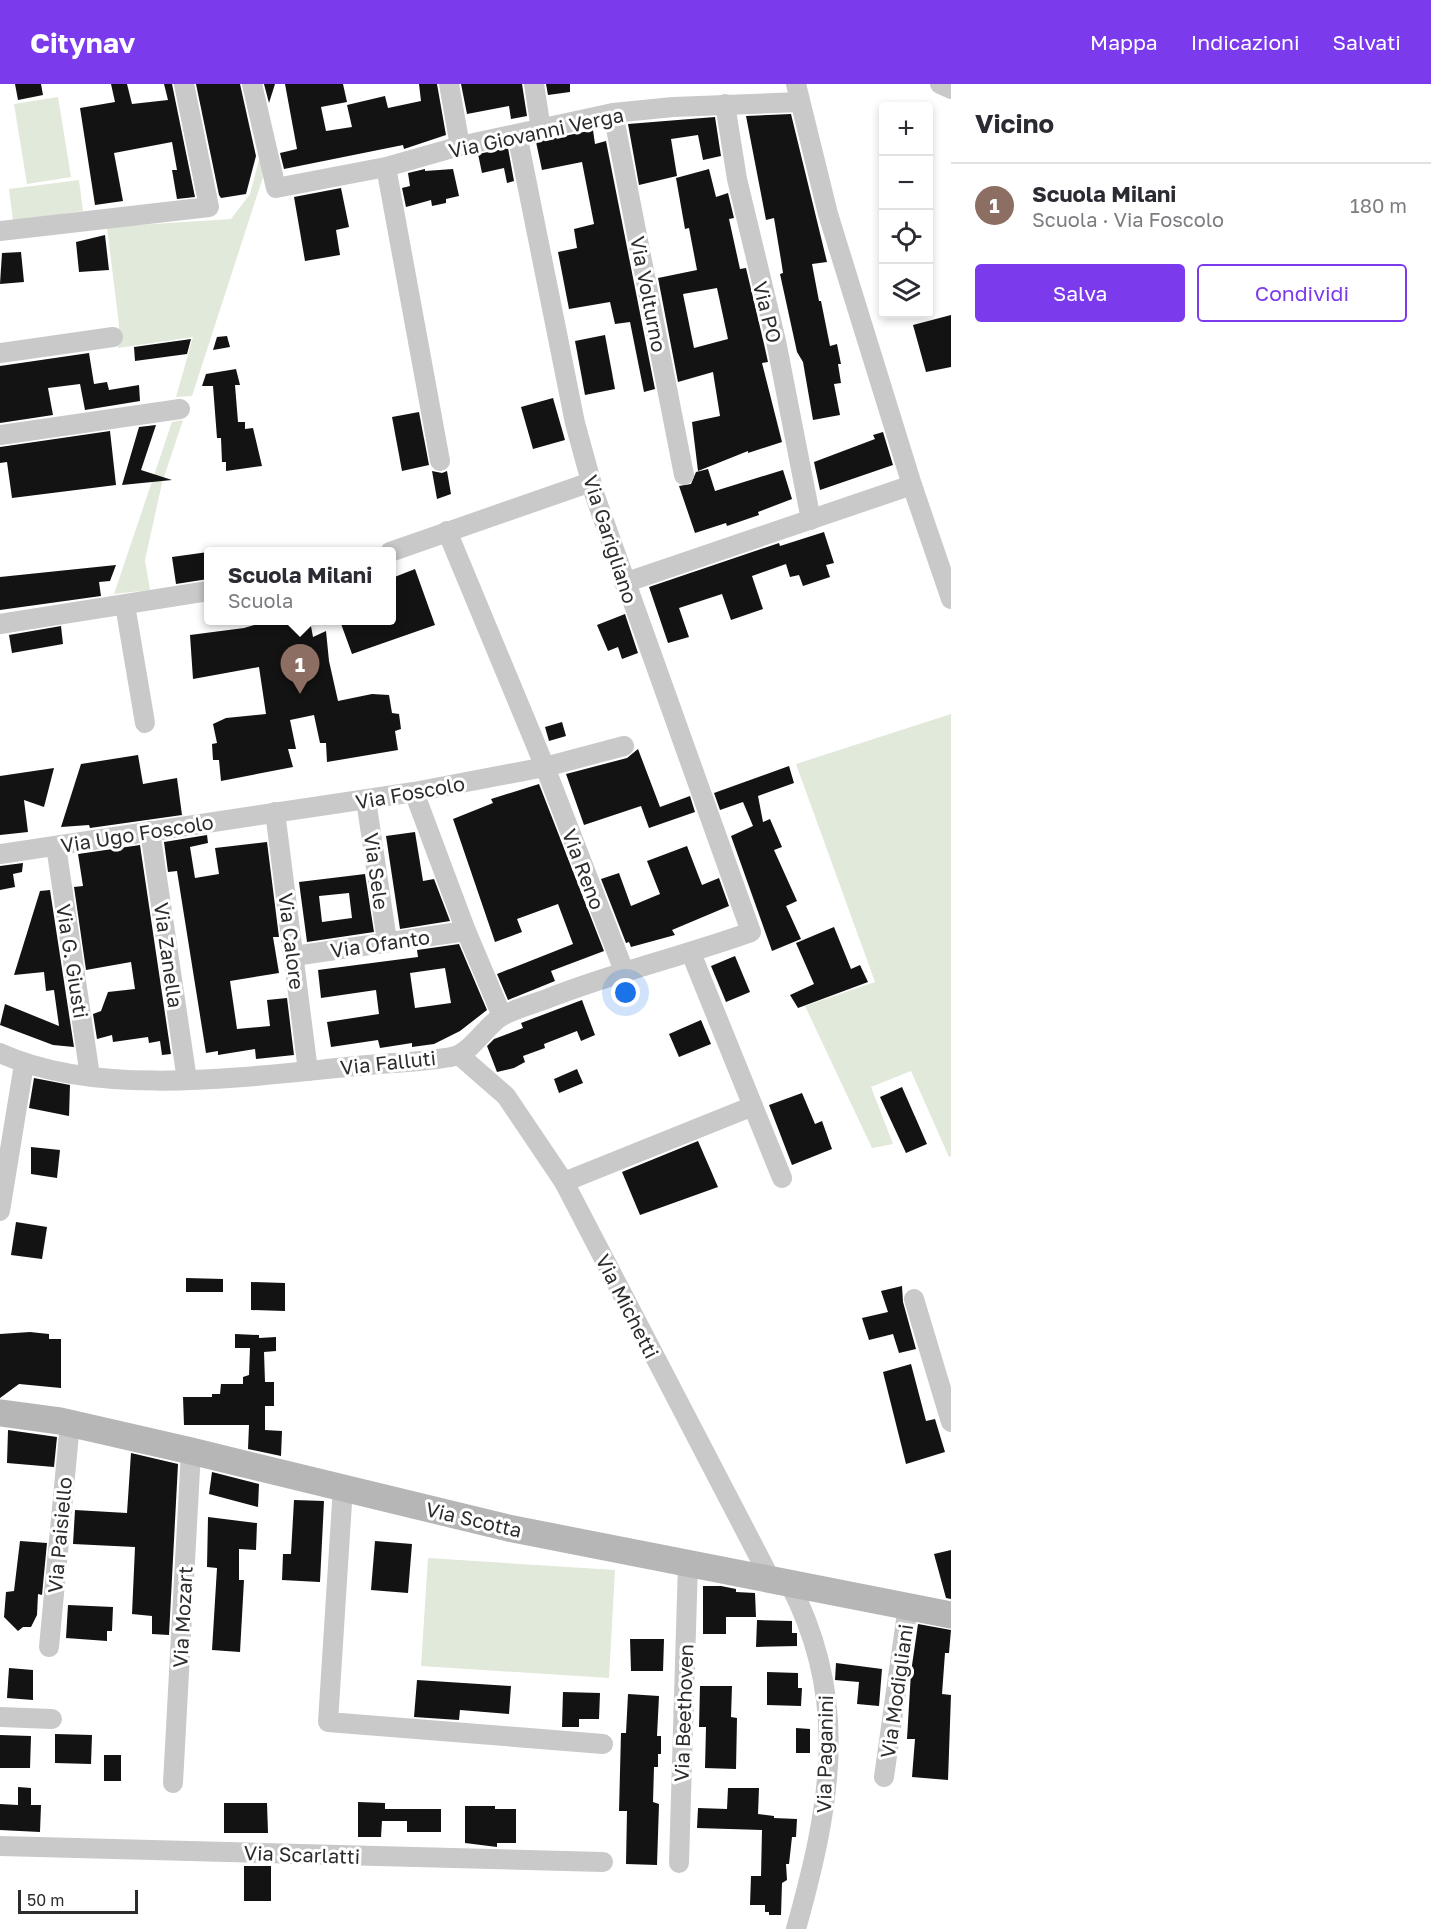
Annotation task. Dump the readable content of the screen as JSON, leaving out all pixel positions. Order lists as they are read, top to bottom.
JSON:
{
  "streets": {
    "street": [
      "Via Giovanni Verga",
      "Via Volturno",
      "Via PO",
      "Via Garigliano",
      "Via Foscolo",
      "Via Ugo Foscolo",
      "Via Reno",
      "Via Sele",
      "Via Calore",
      "Via Ofanto",
      "Via Zanella",
      "Via G. Giusti",
      "Via Falluti",
      "Via Michetti",
      "Via Scotta",
      "Via Paisiello",
      "Via Mozart",
      "Via Modigliani",
      "Via Beethoven",
      "Via Paganini",
      "Via Scarlatti"
    ]
  },
  "crossings": [
    ["Via Giovanni Verga", "Via Volturno"],
    ["Via Giovanni Verga", "Via PO"],
    ["Via Giovanni Verga", "Via Garigliano"],
    ["Via Garigliano", "Via Falluti"],
    ["Via Foscolo", "Via Ugo Foscolo"],
    ["Via Foscolo", "Via Reno"],
    ["Via Foscolo", "Via Sele"],
    ["Via Foscolo", "Via Calore"],
    ["Via Ugo Foscolo", "Via Calore"],
    ["Via Ugo Foscolo", "Via Zanella"],
    ["Via Ugo Foscolo", "Via G. Giusti"],
    ["Via Reno", "Via Falluti"],
    ["Via Sele", "Via Ofanto"],
    ["Via Calore", "Via Ofanto"],
    ["Via Calore", "Via Falluti"],
    ["Via Zanella", "Via Falluti"],
    ["Via G. Giusti", "Via Falluti"],
    ["Via Falluti", "Via Michetti"],
    ["Via Michetti", "Via Scotta"],
    ["Via Michetti", "Via Paganini"],
    ["Via Scotta", "Via Paisiello"],
    ["Via Scotta", "Via Mozart"],
    ["Via Scotta", "Via Modigliani"],
    ["Via Scotta", "Via Beethoven"],
    ["Via Scotta", "Via Paganini"]
  ],
  "scale_bar": "50 m",
  "page": {
    "header": "Citynav",
    "nav": ["Mappa", "Indicazioni", "Salvati"],
    "heading": "Vicino",
    "map_buttons": ["+", "−"],
    "list": [
      {
        "mark": "1",
        "name": "Scuola Milani",
        "note": "Scuola · Via Foscolo",
        "value": "180 m"
      }
    ],
    "buttons": ["Salva", "Condividi"],
    "popup": ["Scuola Milani", "Scuola"],
    "pins": "1",
    "scale": "50 m"
  }
}
